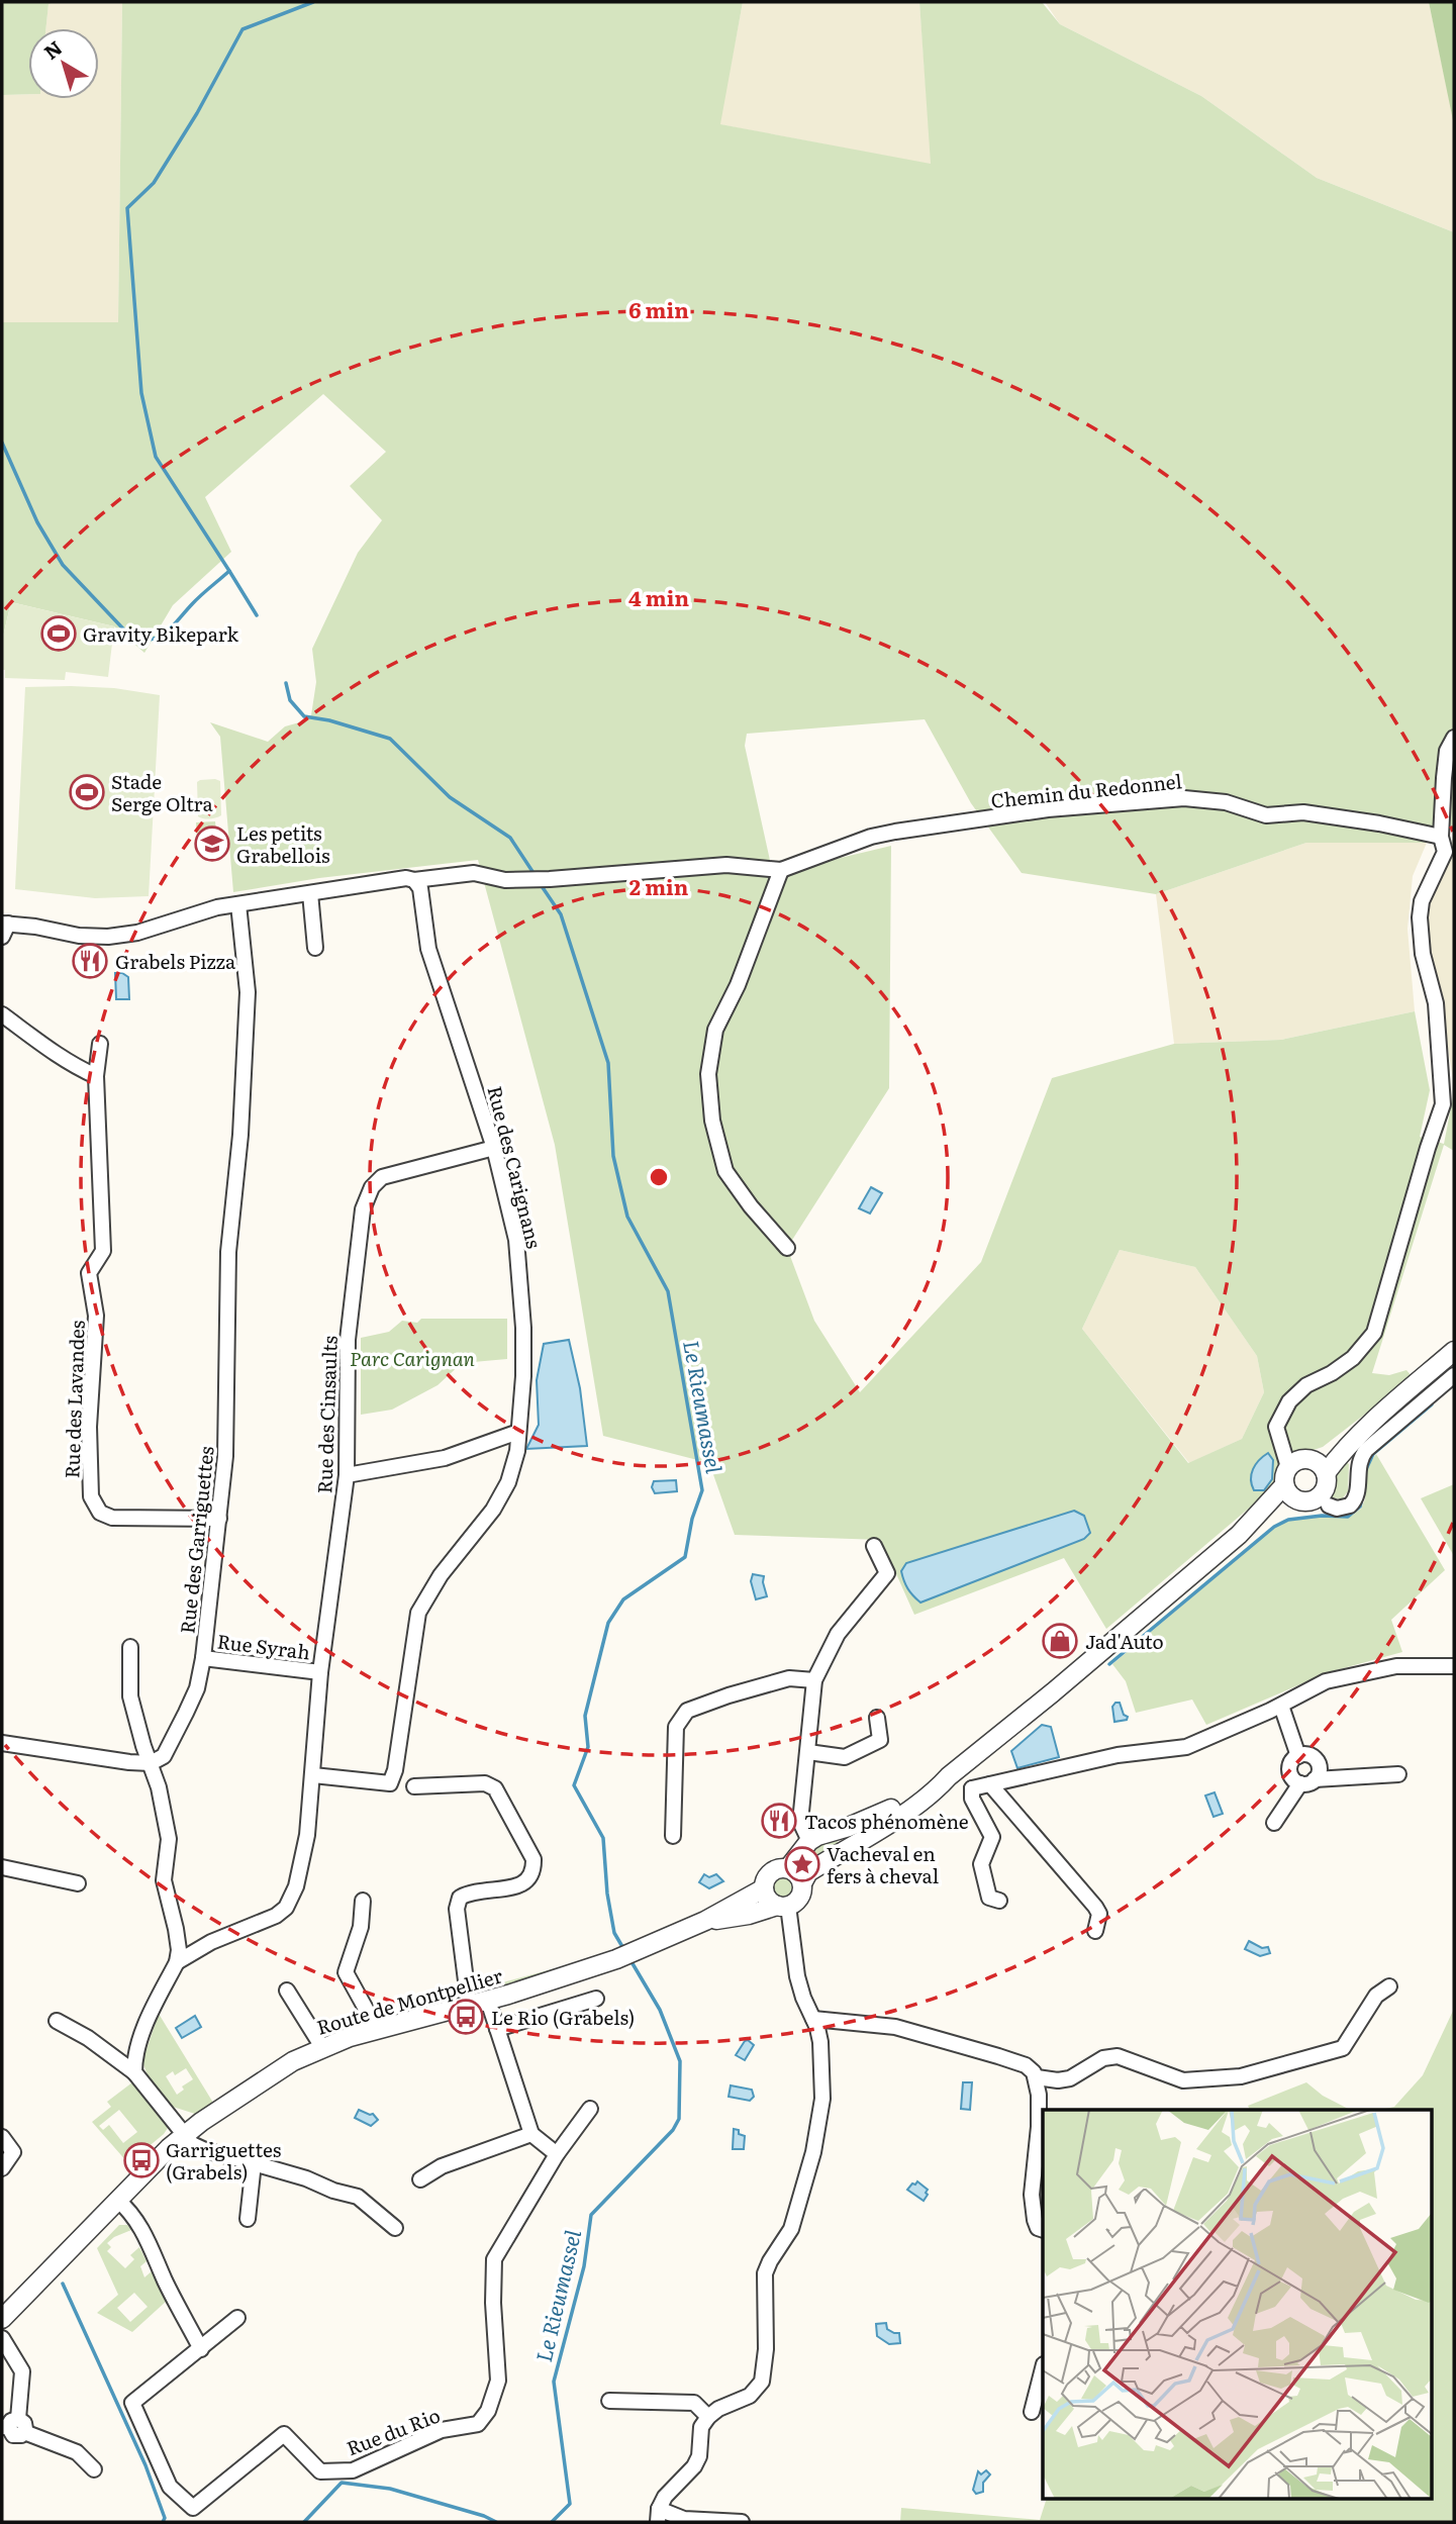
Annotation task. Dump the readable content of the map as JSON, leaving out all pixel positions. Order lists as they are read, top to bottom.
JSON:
{
  "streets": {
    "street": [
      "Chemin du Redonnel",
      "Rue des Carignans",
      "Rue des Lavandes",
      "Rue des Cinsaults",
      "Rue des Garriguettes",
      "Rue Syrah",
      "Route de Montpellier",
      "Rue du Rio"
    ]
  },
  "crossings": [
    ["Chemin du Redonnel", "Rue des Carignans"],
    ["Chemin du Redonnel", "Rue des Garriguettes"],
    ["Rue des Carignans", "Rue des Cinsaults"],
    ["Rue des Lavandes", "Rue des Garriguettes"],
    ["Rue des Cinsaults", "Rue Syrah"],
    ["Rue des Garriguettes", "Rue Syrah"]
  ],
  "water": ["Le Rieumassel"],
  "parks": ["Parc Carignan"],
  "places": {
    "sports": ["Gravity Bikepark", "Stade Serge Oltra"],
    "school or university": ["Les petits Grabellois"],
    "restaurant": ["Grabels Pizza", "Tacos phénomène"],
    "shop": ["Jad'Auto"],
    "place": ["Vacheval en fers à cheval"],
    "bus stop": ["Le Rio (Grabels)", "Garriguettes (Grabels)"]
  },
  "north": "top left",
  "rings": ["6 min", "4 min", "2 min"]
}
